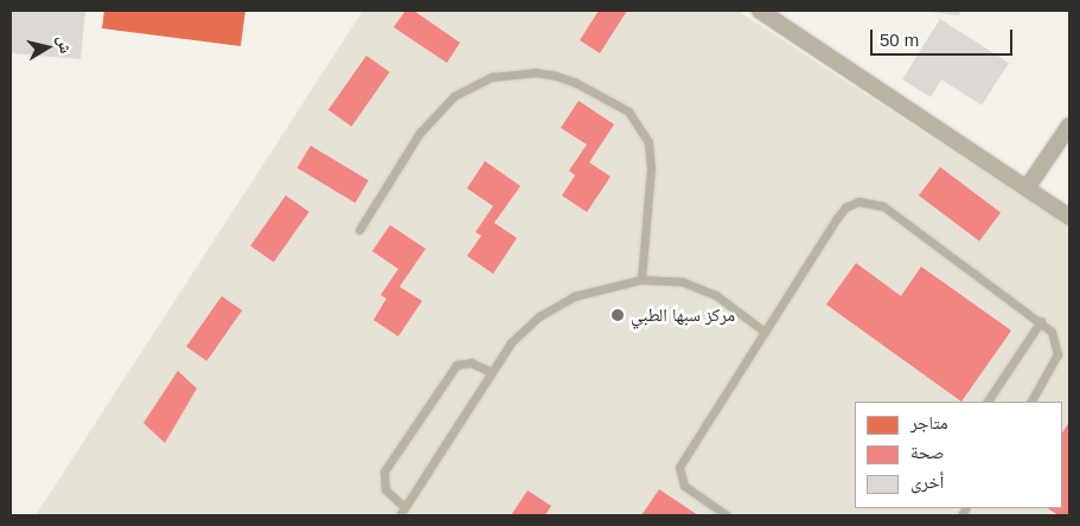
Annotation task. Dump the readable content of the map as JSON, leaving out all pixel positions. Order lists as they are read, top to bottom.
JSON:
{
  "places": ["مركز سبها الطبي"],
  "legend": ["متاجر", "صحة", "أخرى"],
  "scale_bar": "50 m",
  "north": "right"
}
